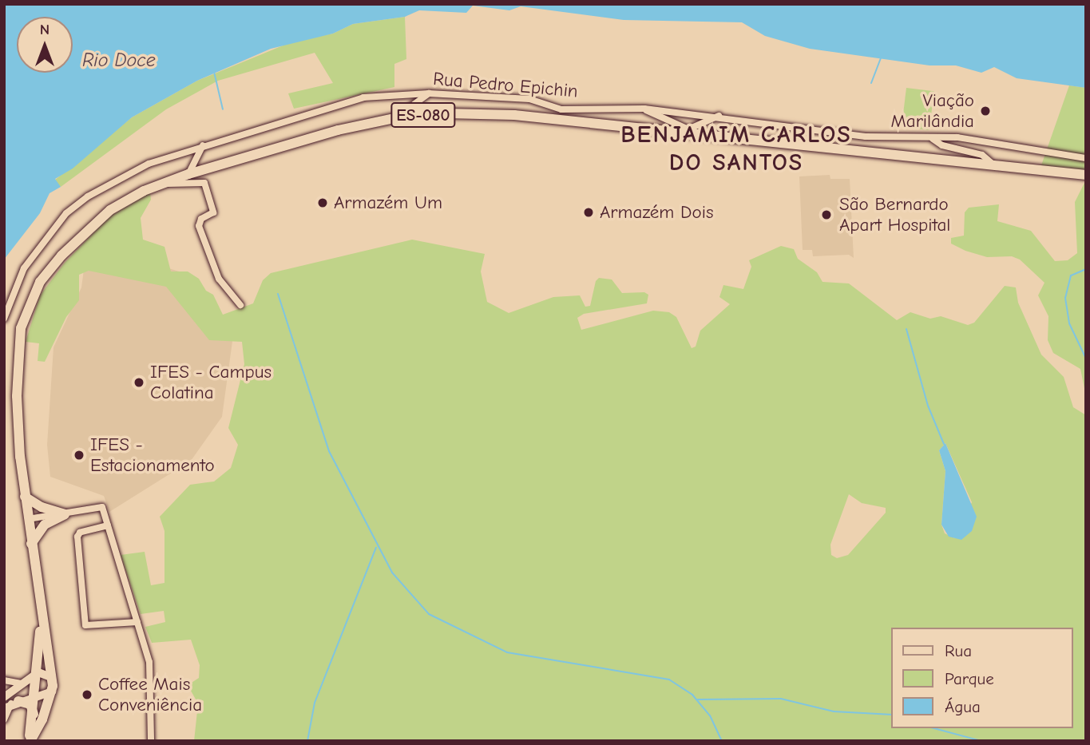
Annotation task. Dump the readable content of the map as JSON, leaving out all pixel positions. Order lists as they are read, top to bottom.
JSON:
{
  "streets": {
    "main road": ["ES-080"],
    "street": ["Rua Pedro Epichin"]
  },
  "districts": ["BENJAMIM CARLOS DO SANTOS"],
  "water": ["Rio Doce"],
  "places": [
    "Viação Marilândia",
    "Armazém Um",
    "Armazém Dois",
    "São Bernardo Apart Hospital",
    "IFES - Campus Colatina",
    "IFES - Estacionamento",
    "Coffee Mais Conveniência"
  ],
  "legend": ["Rua", "Parque", "Água"],
  "north": "top"
}
